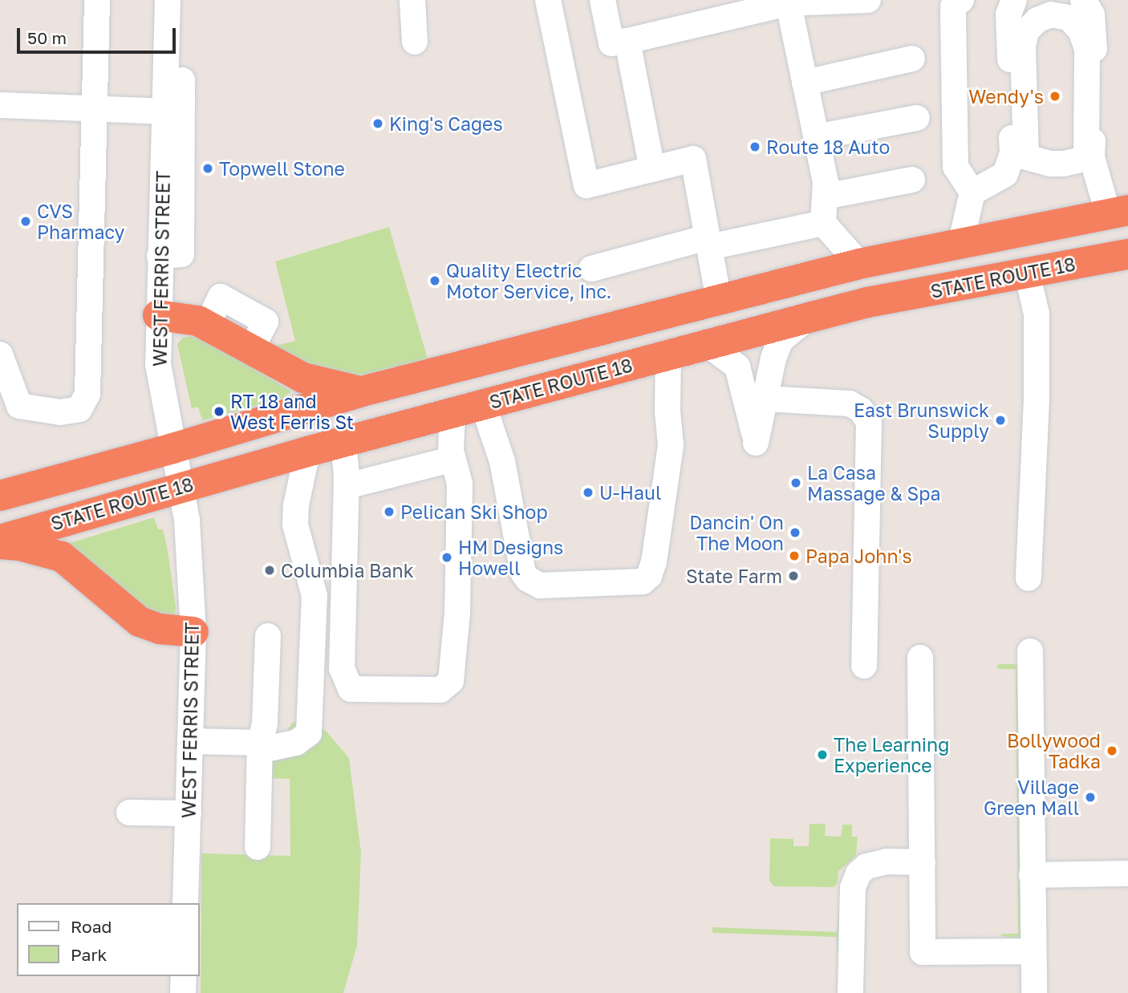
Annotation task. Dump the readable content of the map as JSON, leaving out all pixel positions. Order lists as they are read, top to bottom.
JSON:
{
  "streets": {
    "highway": ["STATE ROUTE 18"],
    "street": ["WEST FERRIS STREET"]
  },
  "crossings": [
    ["WEST FERRIS STREET", "STATE ROUTE 18"]
  ],
  "places": [
    "Wendy's",
    "King's Cages",
    "Route 18 Auto",
    "Topwell Stone",
    "CVS Pharmacy",
    "Quality Electric Motor Service, Inc.",
    "RT 18 and West Ferris St",
    "East Brunswick Supply",
    "La Casa Massage & Spa",
    "U-Haul",
    "Pelican Ski Shop",
    "Dancin' On The Moon",
    "Papa John's",
    "HM Designs Howell",
    "Columbia Bank",
    "State Farm",
    "Bollywood Tadka",
    "The Learning Experience",
    "Village Green Mall"
  ],
  "legend": ["Road", "Park"],
  "scale_bar": "50 m"
}
